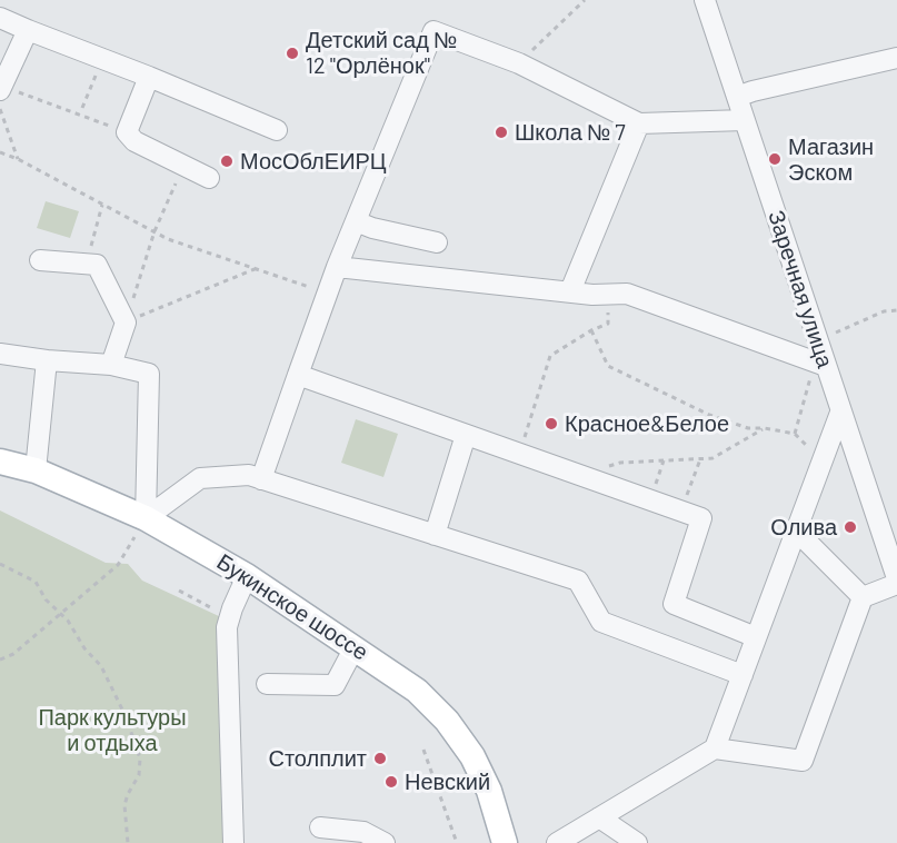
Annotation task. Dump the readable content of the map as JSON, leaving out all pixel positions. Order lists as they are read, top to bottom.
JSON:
{
  "streets": {
    "main road": ["Букинское шоссе"],
    "street": ["Заречная улица"]
  },
  "parks": ["Парк культуры и отдыха"],
  "places": [
    "Детский сад № 12 \"Орлёнок\"",
    "Школа № 7",
    "Магазин Эском",
    "МосОблЕИРЦ",
    "Красное&Белое",
    "Олива",
    "Столплит",
    "Невский"
  ]
}
